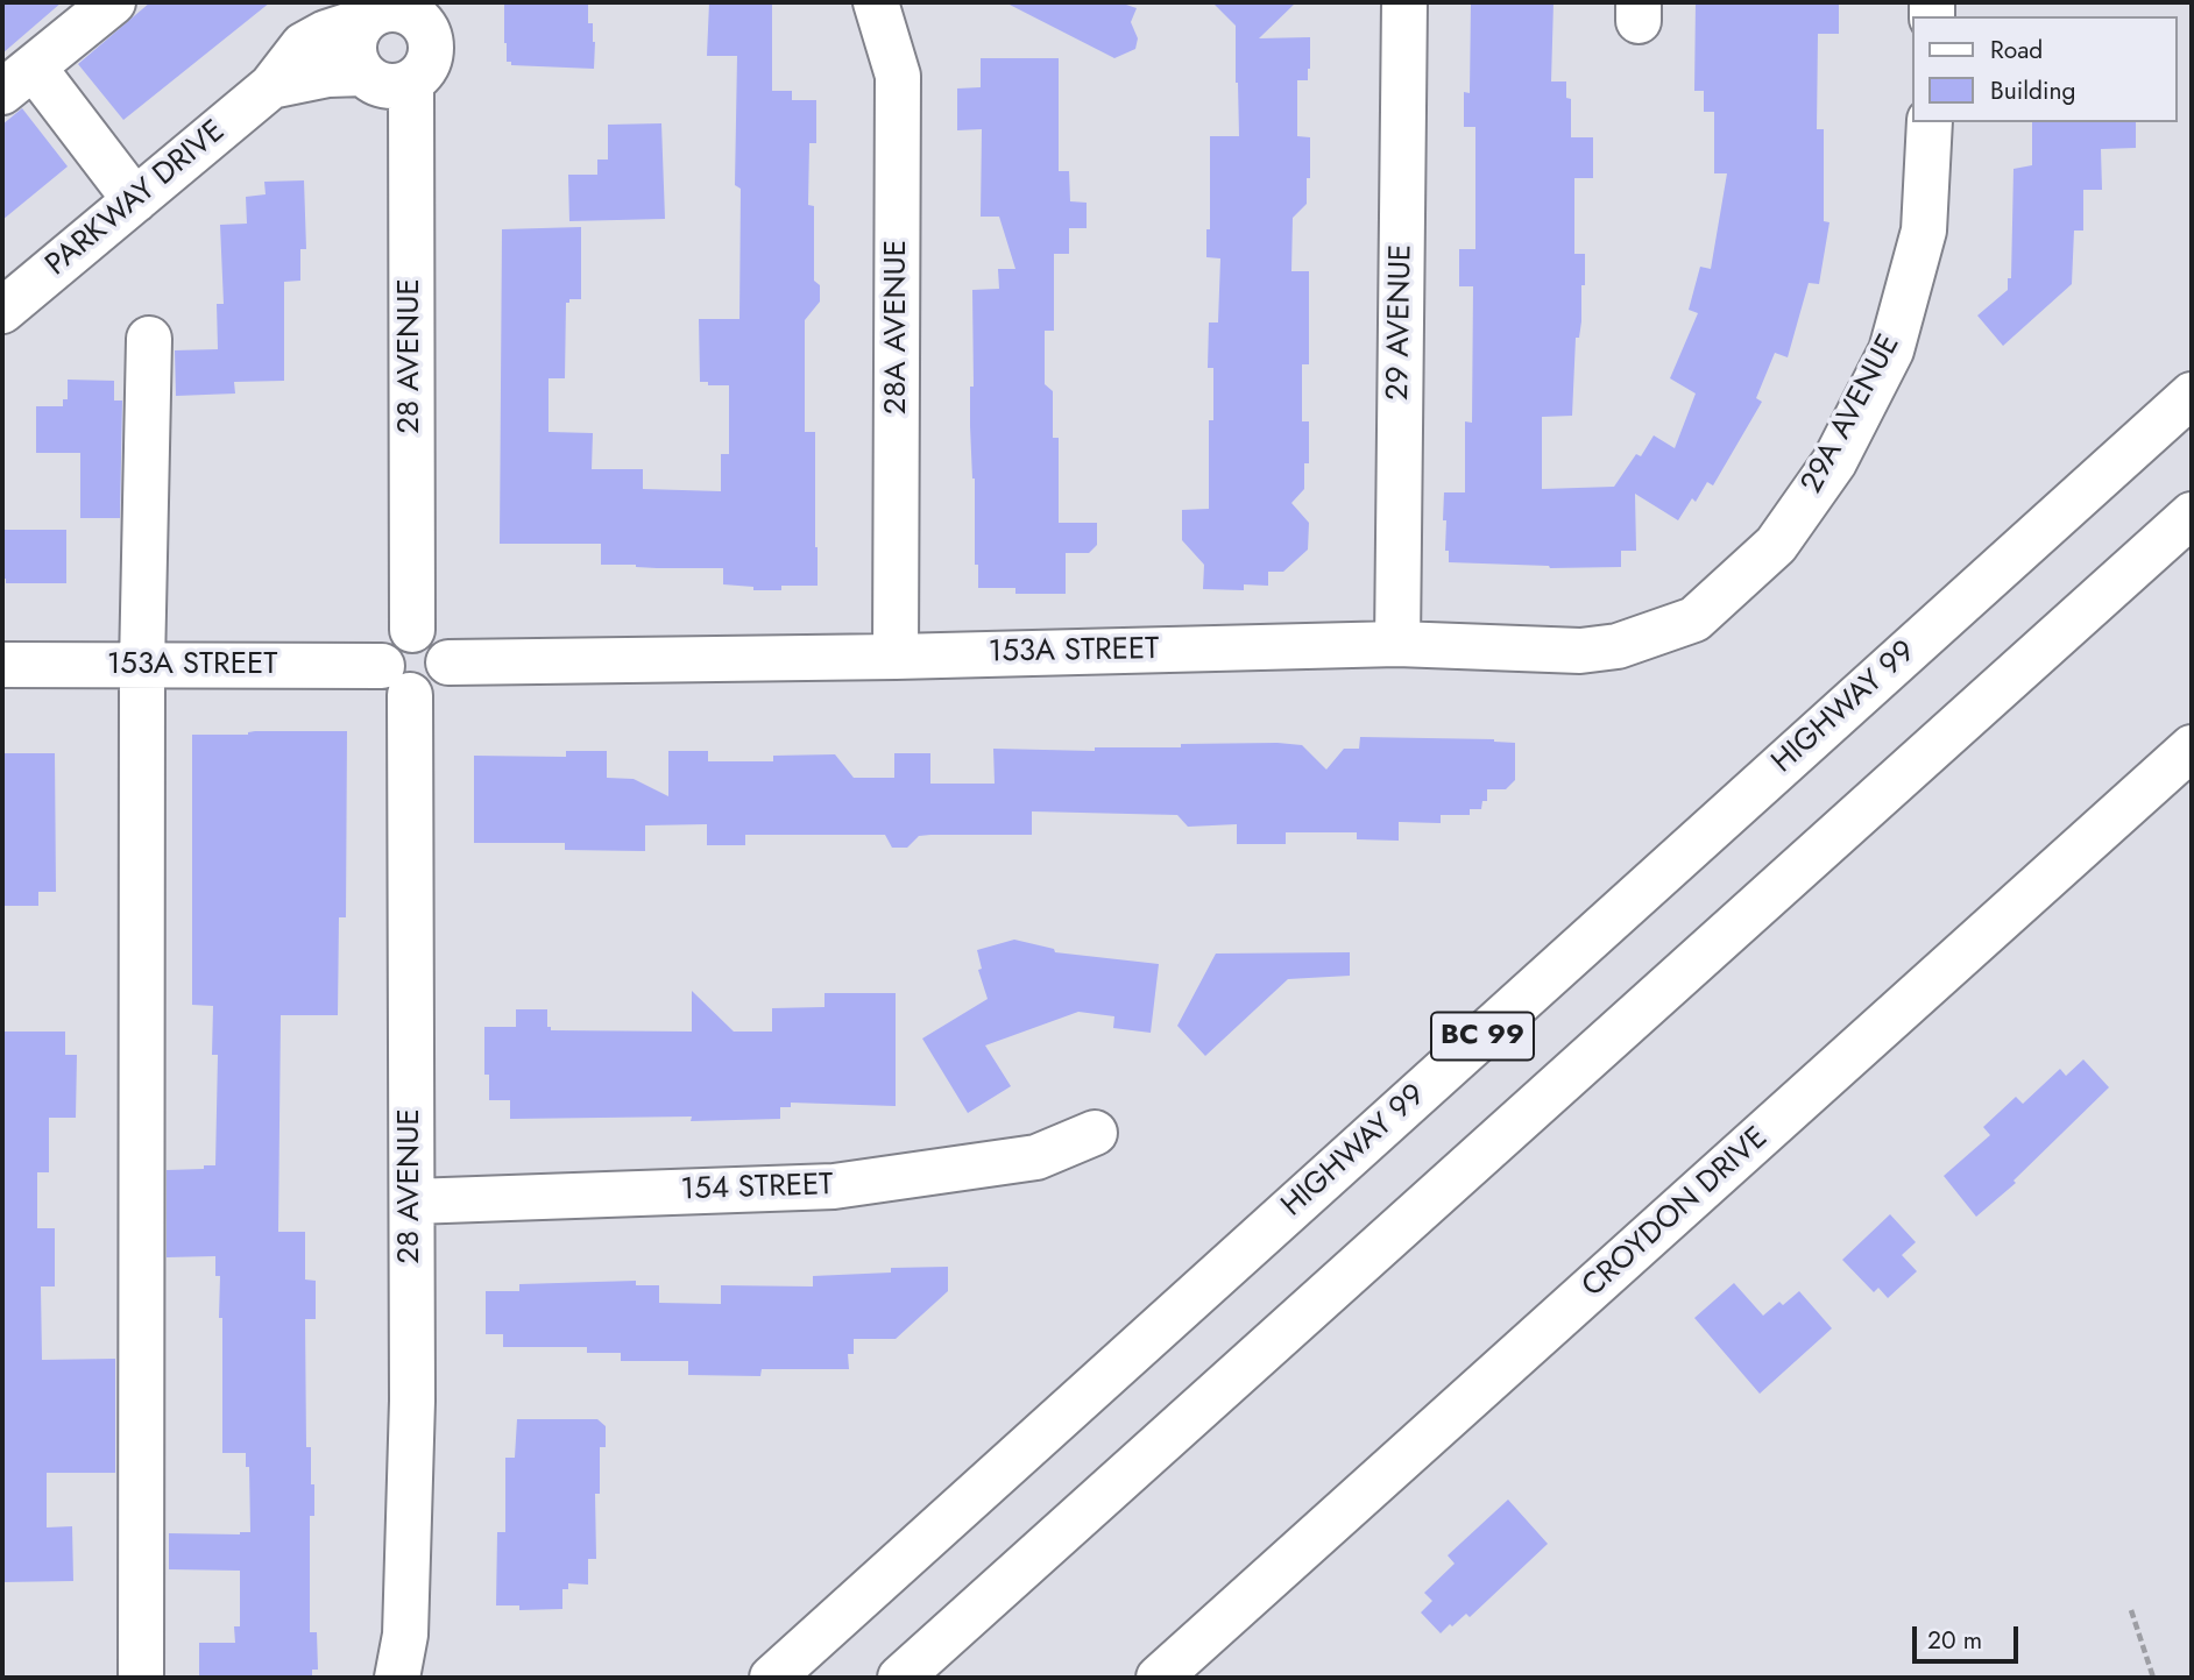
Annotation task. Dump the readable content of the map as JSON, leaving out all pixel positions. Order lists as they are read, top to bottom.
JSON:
{
  "streets": {
    "main road": [
      "PARKWAY DRIVE",
      "29 AVENUE",
      "28A AVENUE",
      "28 AVENUE",
      "29A AVENUE",
      "153A STREET",
      "HIGHWAY 99",
      "BC 99",
      "154 STREET",
      "CROYDON DRIVE"
    ]
  },
  "crossings": [
    ["PARKWAY DRIVE", "28 AVENUE"],
    ["29 AVENUE", "153A STREET"],
    ["28A AVENUE", "153A STREET"],
    ["28 AVENUE", "153A STREET"],
    ["28 AVENUE", "154 STREET"],
    ["29A AVENUE", "153A STREET"]
  ],
  "legend": ["Road", "Building"],
  "scale_bar": "20 m"
}
